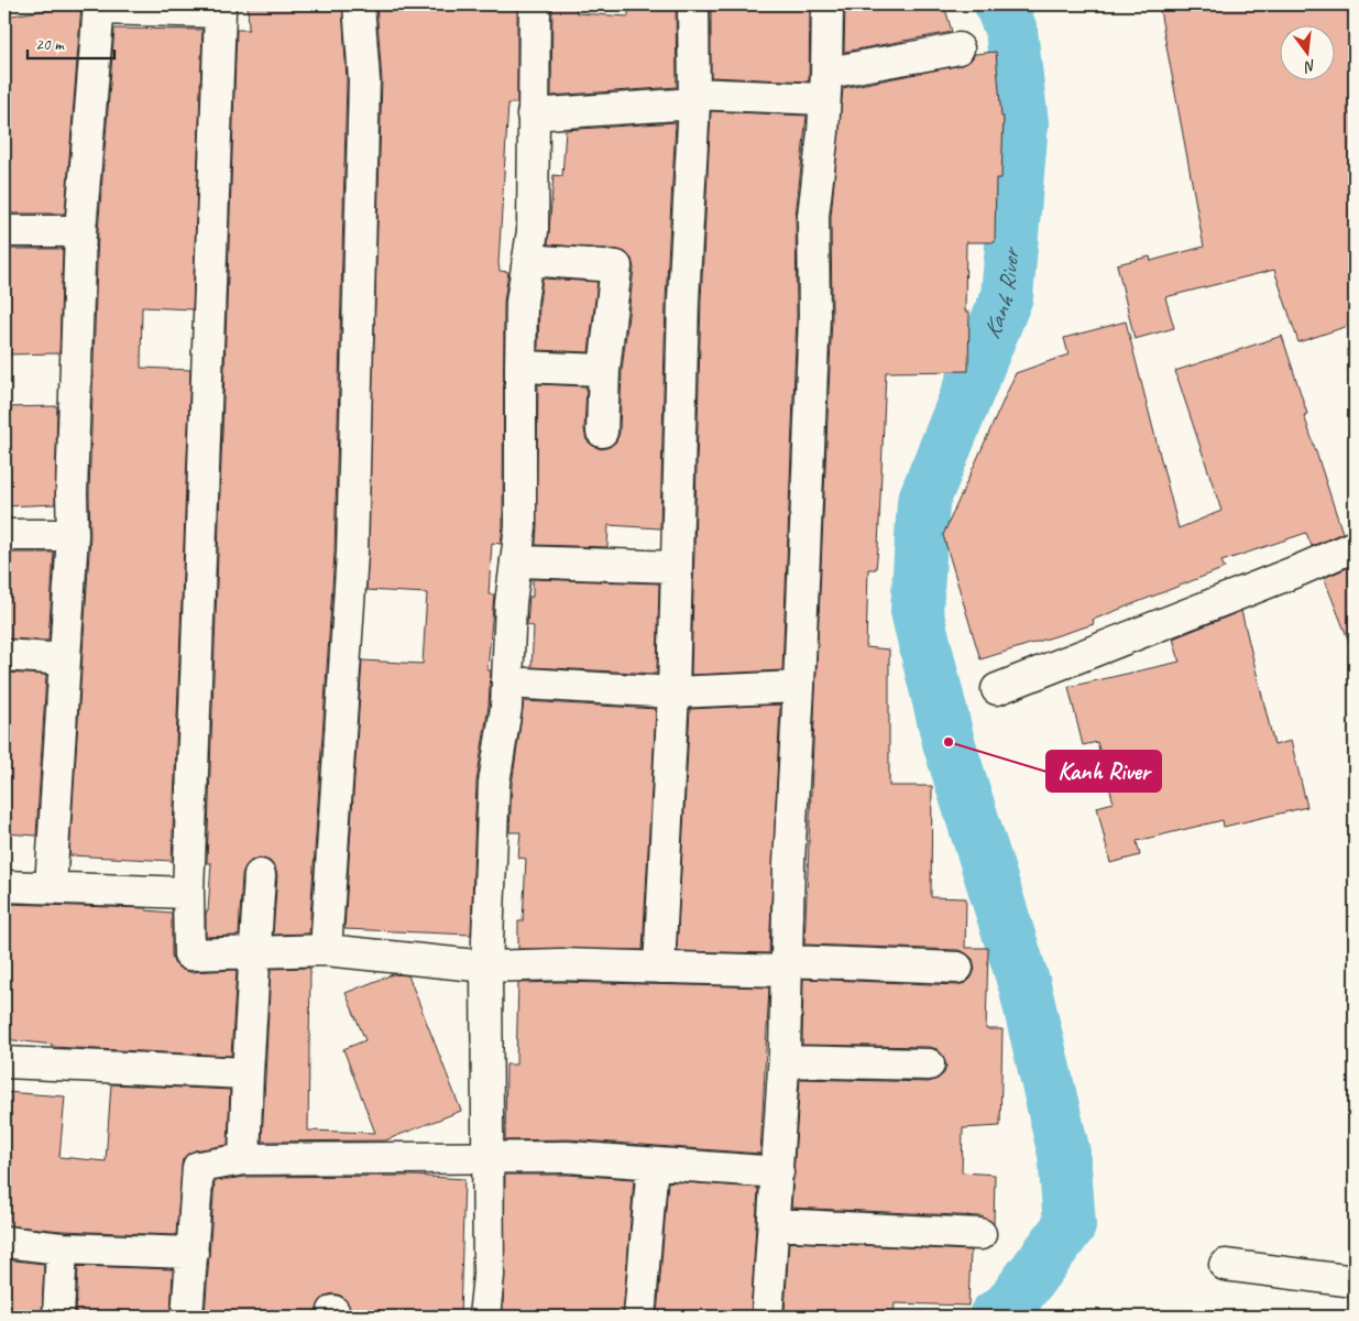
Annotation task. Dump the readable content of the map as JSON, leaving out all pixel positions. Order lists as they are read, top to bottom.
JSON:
{
  "water": ["Kanh River"],
  "places": ["Kanh River"],
  "scale_bar": "20 m",
  "north": "bottom"
}
